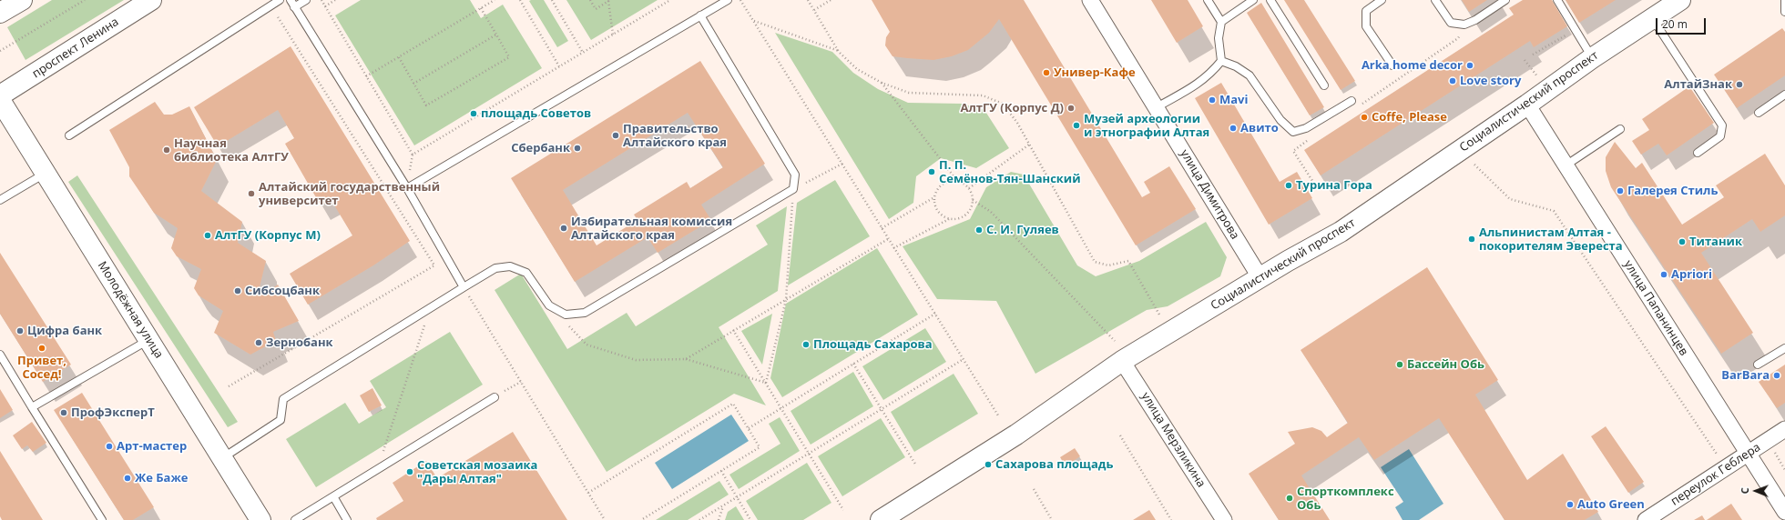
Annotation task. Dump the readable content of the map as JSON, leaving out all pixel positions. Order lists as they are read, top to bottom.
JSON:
{
  "streets": {
    "street": [
      "проспект Ленина",
      "Социалистический проспект",
      "улица Димитрова",
      "улица Папанинцев",
      "Молодёжная улица",
      "улица Мерзликина",
      "переулок Геблера"
    ]
  },
  "crossings": [
    ["Социалистический проспект", "улица Димитрова"],
    ["Социалистический проспект", "улица Папанинцев"],
    ["Социалистический проспект", "улица Мерзликина"],
    ["улица Папанинцев", "переулок Геблера"]
  ],
  "places": [
    "Arka home decor",
    "Универ-Кафе",
    "Love story",
    "АлтайЗнак",
    "Mavi",
    "АлтГУ (Корпус Д)",
    "площадь Советов",
    "Coffe, Please",
    "Музей археологии и этнографии Алтая",
    "Авито",
    "Правительство Алтайского края",
    "Сбербанк",
    "Научная библиотека АлтГУ",
    "П. П. Семёнов-Тян-Шанский",
    "Турина Гора",
    "Галерея Стиль",
    "Алтайский государственный университет",
    "Избирательная комиссия Алтайского края",
    "С. И. Гуляев",
    "АлтГУ (Корпус М)",
    "Альпинистам Алтая - покорителям Эвереста",
    "Титаник",
    "Apriori",
    "Сибсоцбанк",
    "Цифра банк",
    "Зернобанк",
    "Площадь Сахарова",
    "Привет, Сосед!",
    "Бассейн Обь",
    "BarBara",
    "ПрофЭксперТ",
    "Арт-мастер",
    "Сахарова площадь",
    "Советская мозаика \"Дары Алтая\"",
    "Же Баже",
    "Спорткомплекс Обь",
    "Auto Green"
  ],
  "scale_bar": "20 m",
  "north": "left"
}
